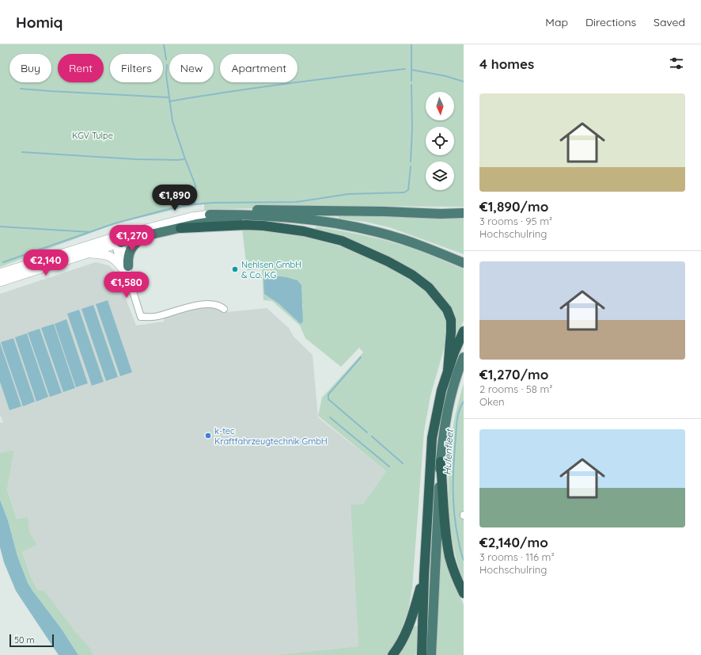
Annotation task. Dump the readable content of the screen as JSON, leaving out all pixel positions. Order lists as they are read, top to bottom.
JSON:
{
  "water": ["Hufenfleet"],
  "parks": ["KGV Tulpe"],
  "places": ["Nehlsen GmbH & Co. KG", "k-tec Kraftfahrzeugtechnik GmbH"],
  "scale_bar": "50 m",
  "north": "bottom",
  "page": {
    "header": "Homiq",
    "nav": ["Map", "Directions", "Saved"],
    "heading": "4 homes",
    "chip": [
      "Buy",
      "Rent",
      "Filters",
      "New",
      "Apartment"
    ],
    "list": [
      {
        "name": "€1,890/mo",
        "note": "3 rooms · 95 m² · Hochschulring"
      },
      {
        "name": "€1,270/mo",
        "note": "2 rooms · 58 m² · Oken"
      },
      {
        "name": "€2,140/mo",
        "note": "3 rooms · 116 m² · Hochschulring"
      }
    ],
    "price": [
      "€1,890",
      "€1,270",
      "€2,140",
      "€1,580"
    ],
    "scale": "50 m"
  }
}
